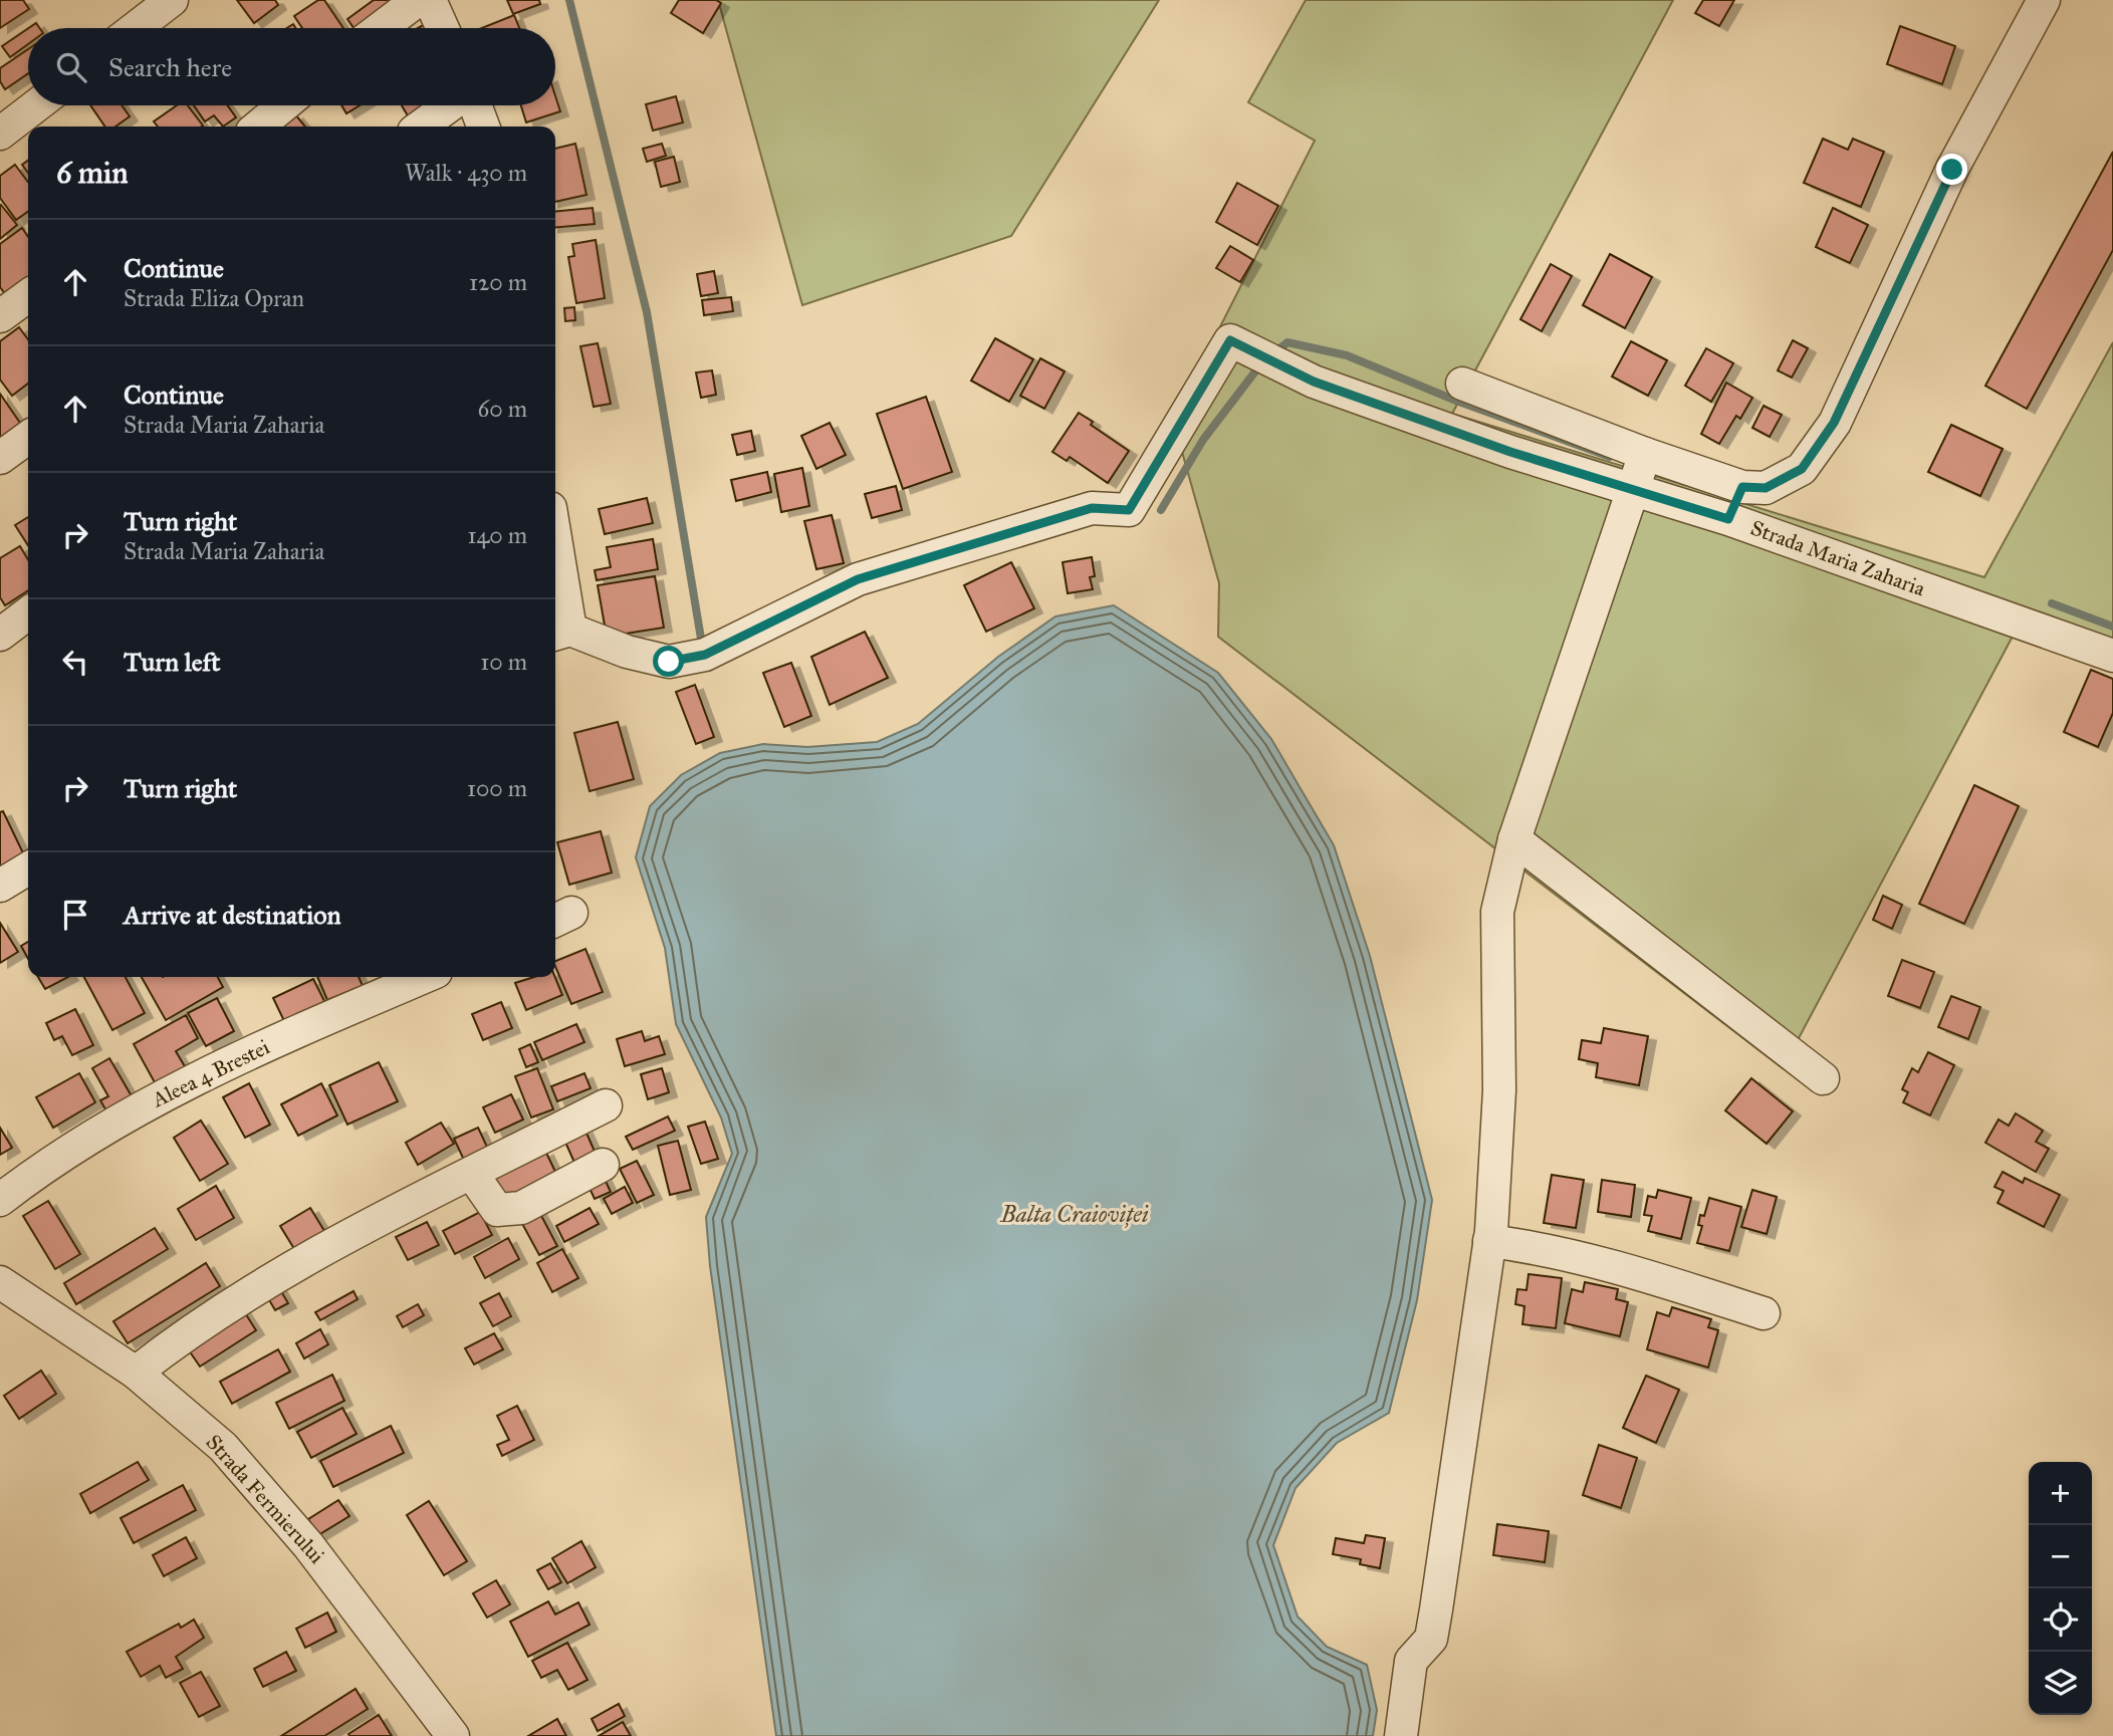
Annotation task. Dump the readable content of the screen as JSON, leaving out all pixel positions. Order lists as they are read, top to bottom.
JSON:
{
  "streets": {
    "street": ["Strada Maria Zaharia", "Aleea 4 Brestei", "Strada Fermierului"]
  },
  "water": ["Balta Craioviței"],
  "page": {
    "search": "Search here",
    "heading": ["6 min", "Walk · 430 m"],
    "list": [
      ["Continue", "Strada Eliza Opran", "120 m"],
      ["Continue", "Strada Maria Zaharia", "60 m"],
      ["Turn right", "Strada Maria Zaharia", "140 m"],
      ["Turn left", "10 m"],
      ["Turn right", "100 m"],
      "Arrive at destination"
    ],
    "map_buttons": ["+", "−"]
  }
}
